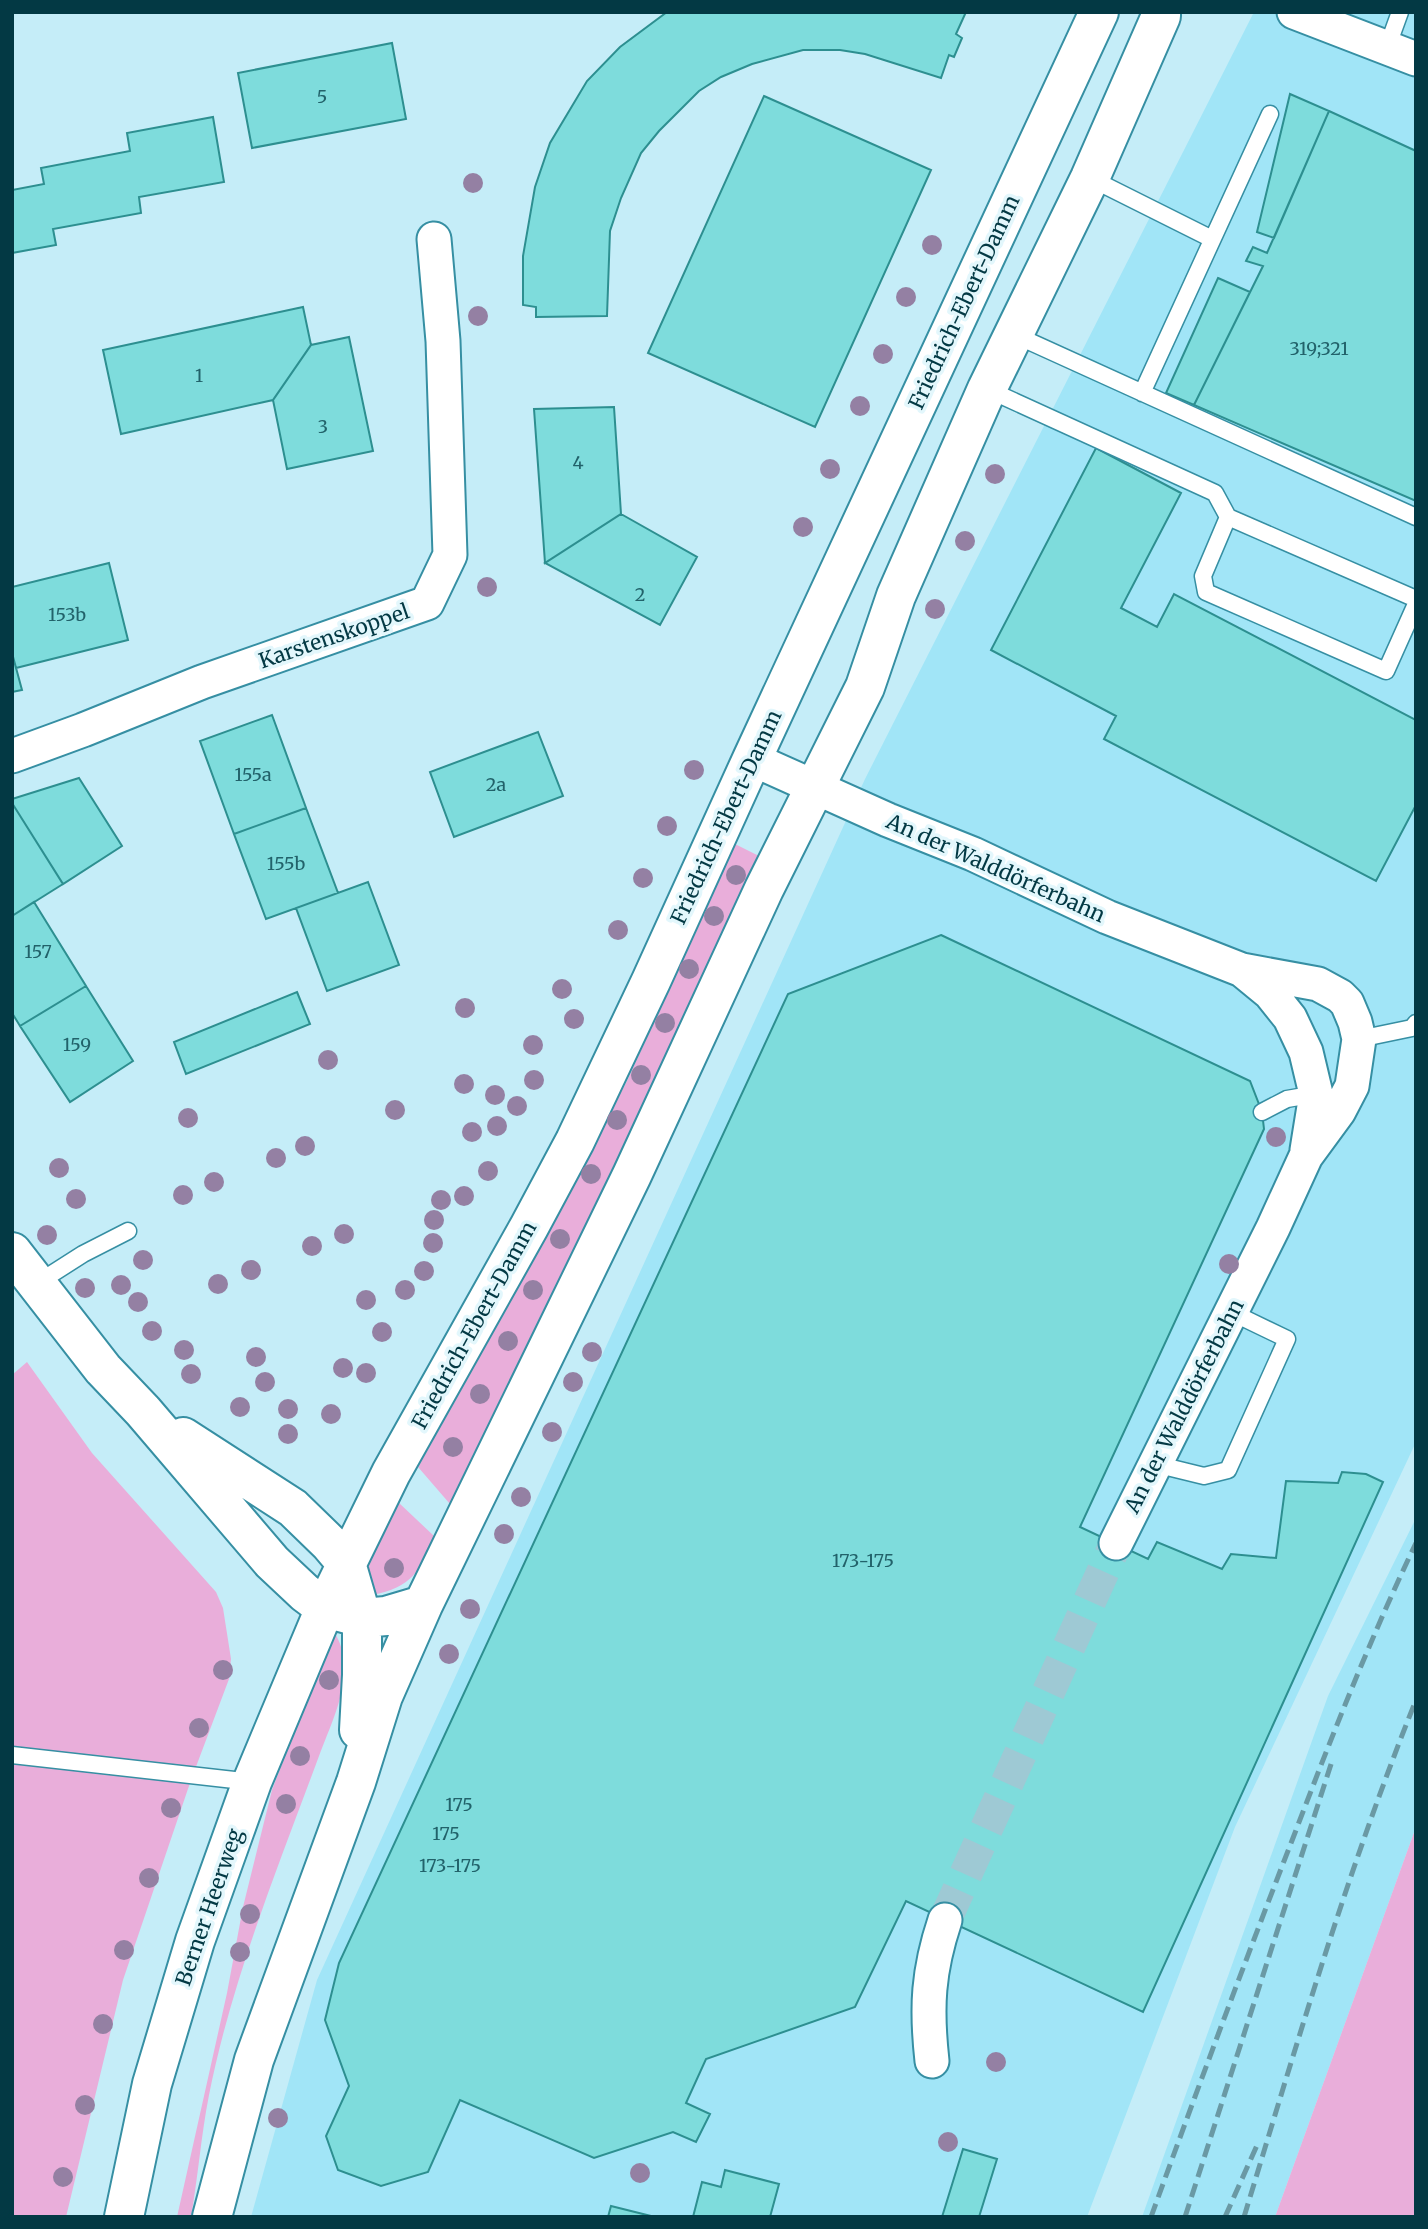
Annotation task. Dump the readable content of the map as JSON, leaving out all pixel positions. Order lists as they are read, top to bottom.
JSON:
{
  "streets": {
    "main road": ["Friedrich-Ebert-Damm", "Berner Heerweg"],
    "street": ["Karstenskoppel", "An der Walddörferbahn"]
  },
  "crossings": [
    ["Friedrich-Ebert-Damm", "An der Walddörferbahn"],
    ["Friedrich-Ebert-Damm", "Berner Heerweg"]
  ],
  "house_numbers": [
    "5",
    "319;321",
    "1",
    "3",
    "4",
    "2",
    "153b",
    "155a",
    "2a",
    "155b",
    "157",
    "159",
    "173-175",
    "175",
    "175",
    "173-175"
  ]
}
